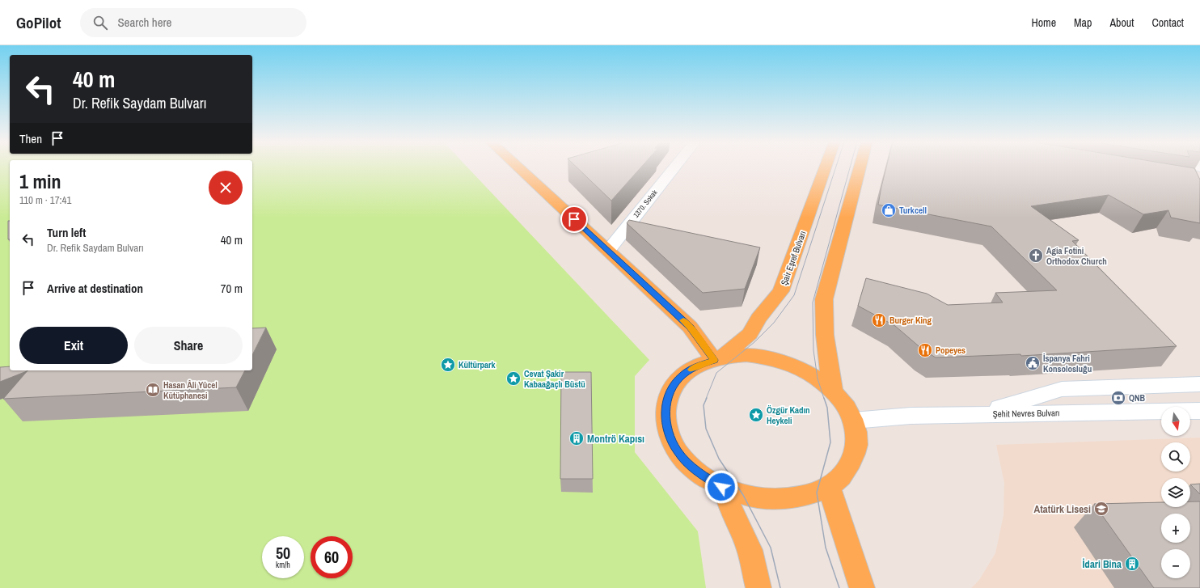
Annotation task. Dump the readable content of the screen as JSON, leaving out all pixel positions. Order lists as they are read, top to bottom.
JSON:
{
  "streets": {
    "main road": ["Şair Eşref Bulvarı"],
    "street": ["1370. Sokak", "Şehit Nevres Bulvarı"]
  },
  "places": {
    "shop": ["Turkcell"],
    "church": ["Agia Fotini Orthodox Church"],
    "restaurant": ["Burger King", "Popeyes"],
    "public building": ["İspanya Fahri Konsolosluğu"],
    "place": ["Kültürpark", "Cevat Şakir Kabaağaçlı Büstü", "Özgür Kadın Heykeli"],
    "library": ["Hasan Âli Yücel Kütüphanesi"],
    "bank": ["QNB"],
    "building": ["Montrö Kapısı", "İdari Bina"],
    "school or university": ["Atatürk Lisesi"]
  },
  "north": "bottom",
  "page": {
    "header": "GoPilot",
    "search": "Search here",
    "nav": [
      "Home",
      "Map",
      "About",
      "Contact"
    ],
    "turn": ["40 m", "Dr. Refik Saydam Bulvarı"],
    "then": "Then",
    "heading": ["1 min", "110 m · 17:41"],
    "list": [
      {
        "name": "Turn left",
        "note": "Dr. Refik Saydam Bulvarı",
        "value": "40 m"
      },
      {
        "name": "Arrive at destination",
        "value": "70 m"
      }
    ],
    "buttons": ["Exit", "Share"],
    "map_buttons": ["+", "−"],
    "speed": "50 km/h",
    "limit": "60"
  }
}
